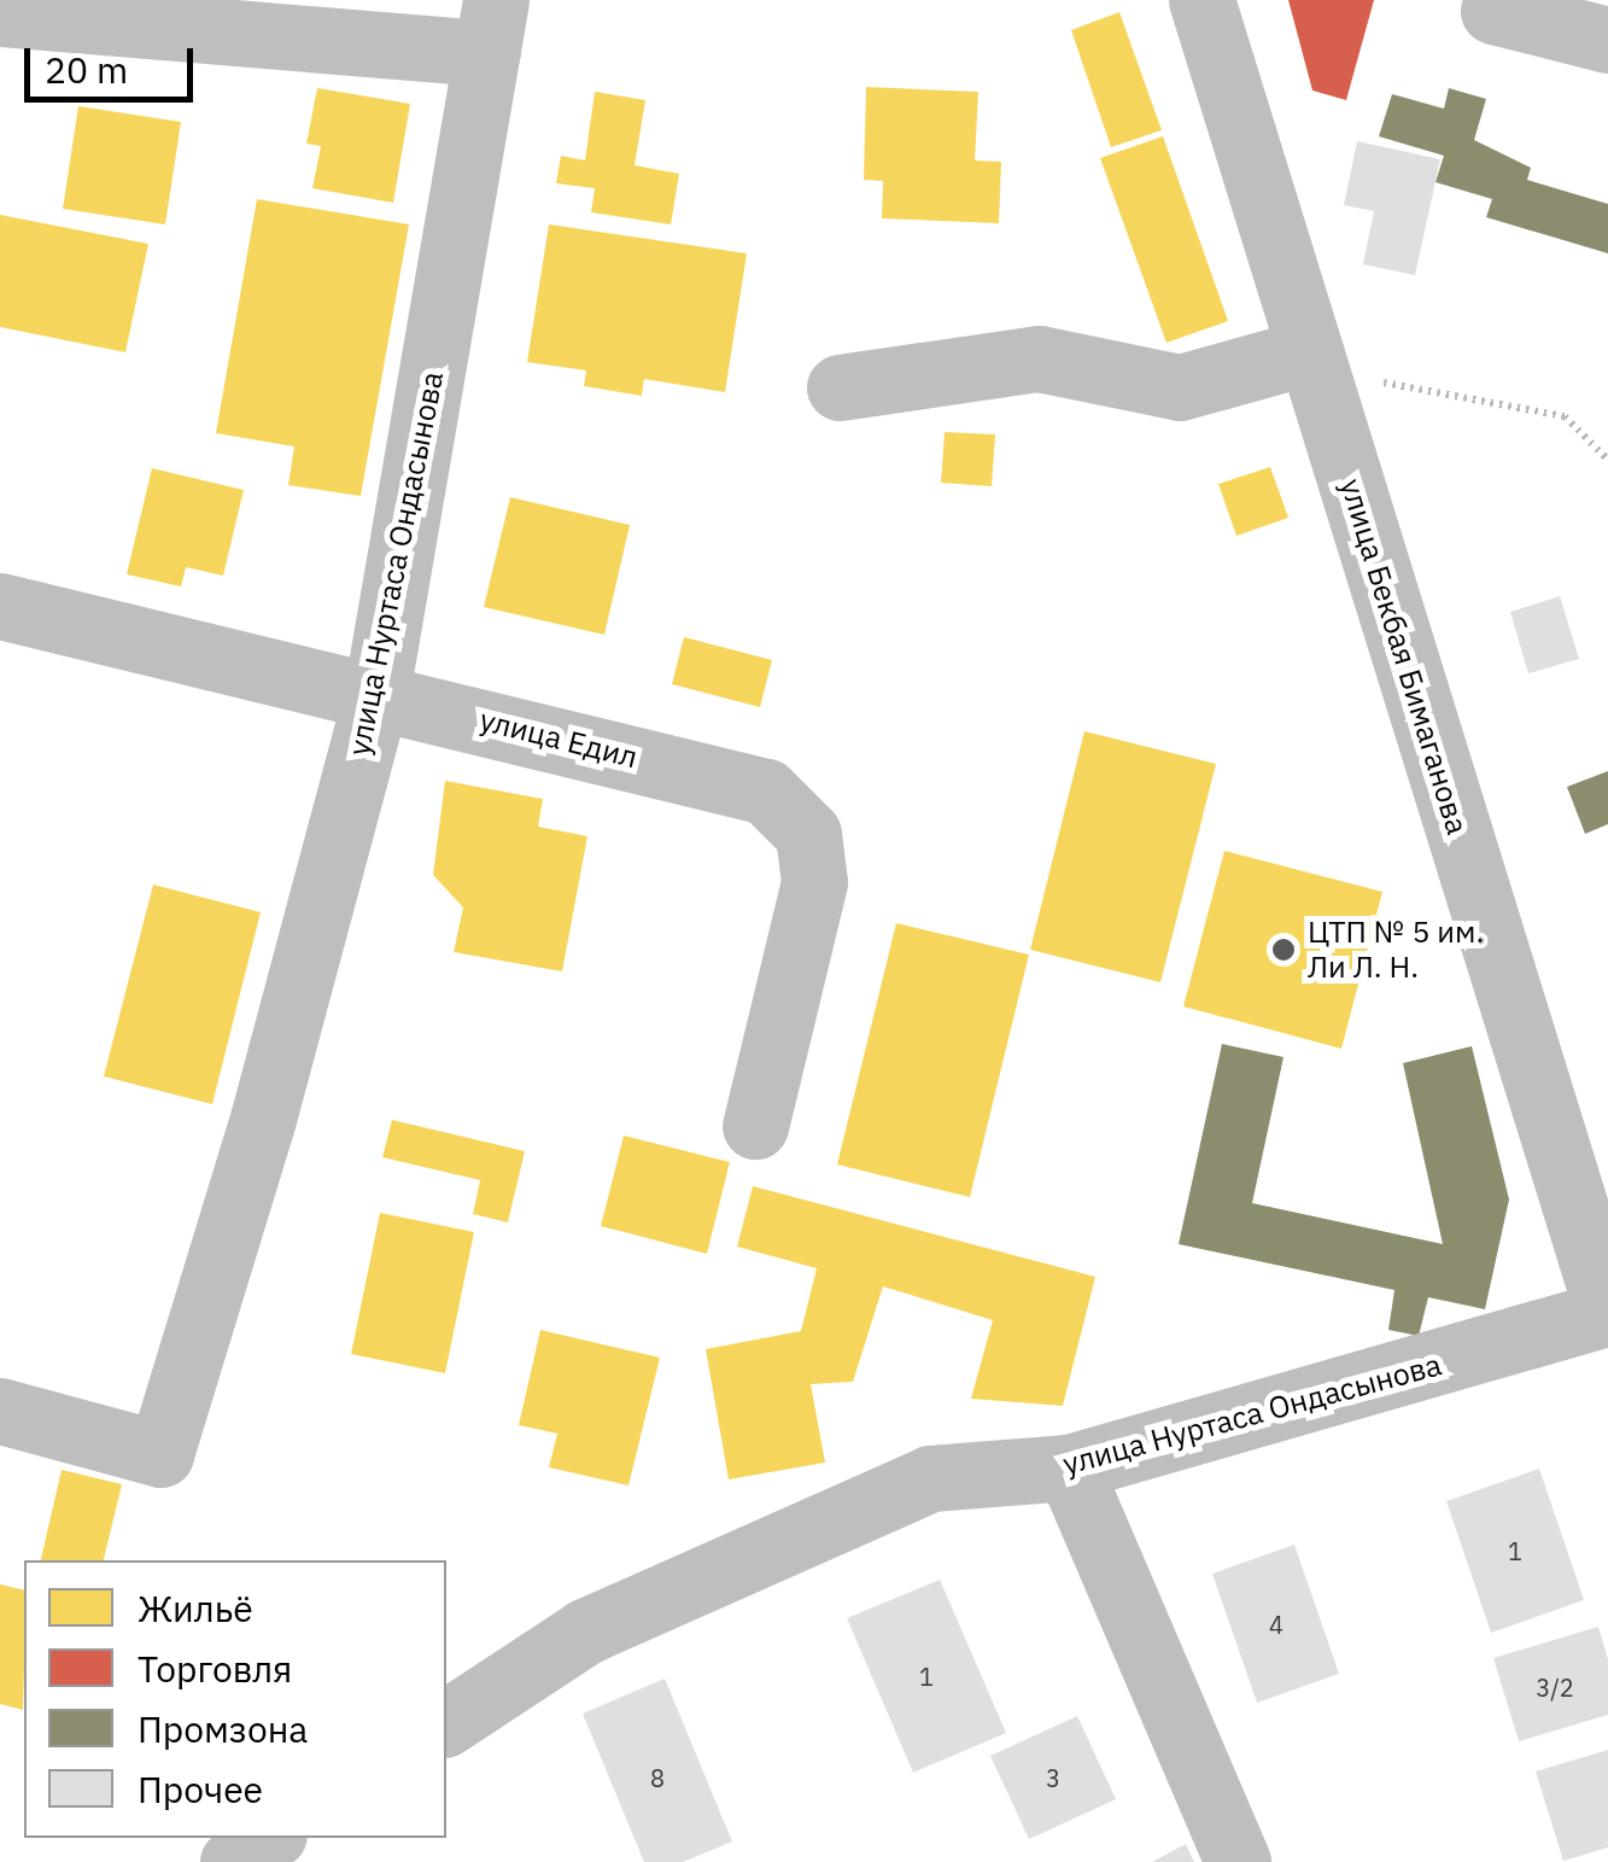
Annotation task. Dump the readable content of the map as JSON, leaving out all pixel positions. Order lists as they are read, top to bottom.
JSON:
{
  "streets": {
    "street": ["улица Нуртаса Ондасынова", "улица Бекбая Бимаганова", "улица Едил"]
  },
  "crossings": [
    ["улица Нуртаса Ондасынова", "улица Бекбая Бимаганова"],
    ["улица Нуртаса Ондасынова", "улица Едил"]
  ],
  "places": ["ЦТП № 5 им. Ли Л. Н."],
  "house_numbers": [
    "1",
    "4",
    "1",
    "3/2",
    "8",
    "3"
  ],
  "legend": [
    "Жильё",
    "Торговля",
    "Промзона",
    "Прочее"
  ],
  "scale_bar": "20 m"
}
